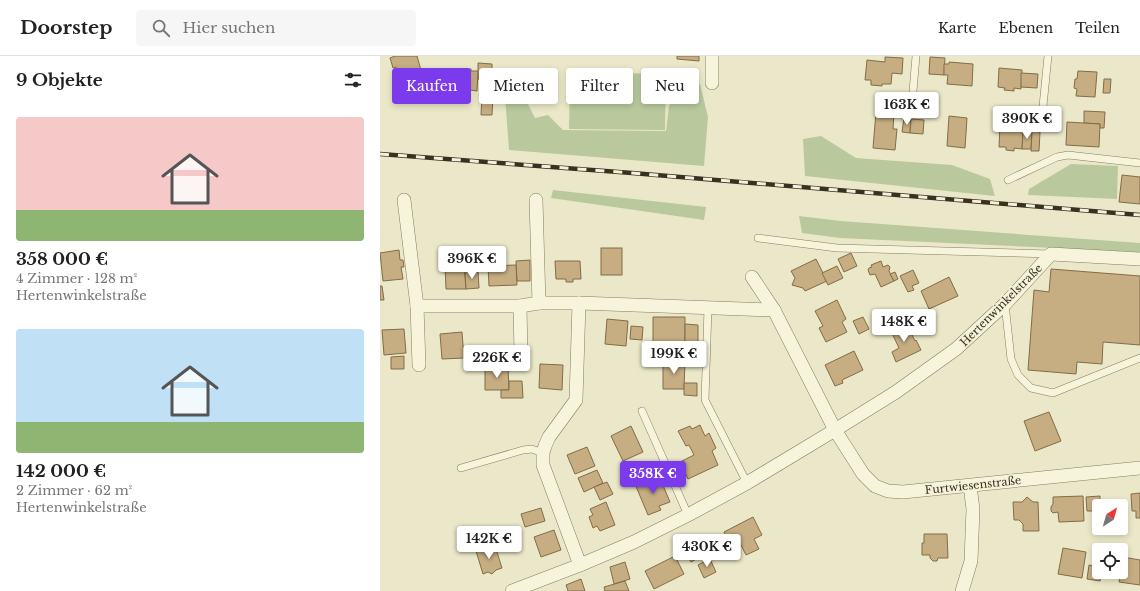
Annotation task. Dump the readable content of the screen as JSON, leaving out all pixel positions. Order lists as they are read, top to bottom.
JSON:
{
  "streets": {
    "street": ["Hertenwinkelstraße", "Furtwiesenstraße"]
  },
  "crossings": [
    ["Hertenwinkelstraße", "Furtwiesenstraße"]
  ],
  "north": "top right",
  "page": {
    "header": "Doorstep",
    "search": "Hier suchen",
    "nav": ["Karte", "Ebenen", "Teilen"],
    "heading": "9 Objekte",
    "chip": [
      "Kaufen",
      "Mieten",
      "Filter",
      "Neu"
    ],
    "price": [
      "163K €",
      "390K €",
      "396K €",
      "148K €",
      "199K €",
      "226K €",
      "358K €",
      "142K €",
      "430K €"
    ],
    "list": [
      {
        "name": "358 000 €",
        "note": "4 Zimmer · 128 m² · Hertenwinkelstraße"
      },
      {
        "name": "142 000 €",
        "note": "2 Zimmer · 62 m² · Hertenwinkelstraße"
      }
    ]
  }
}
